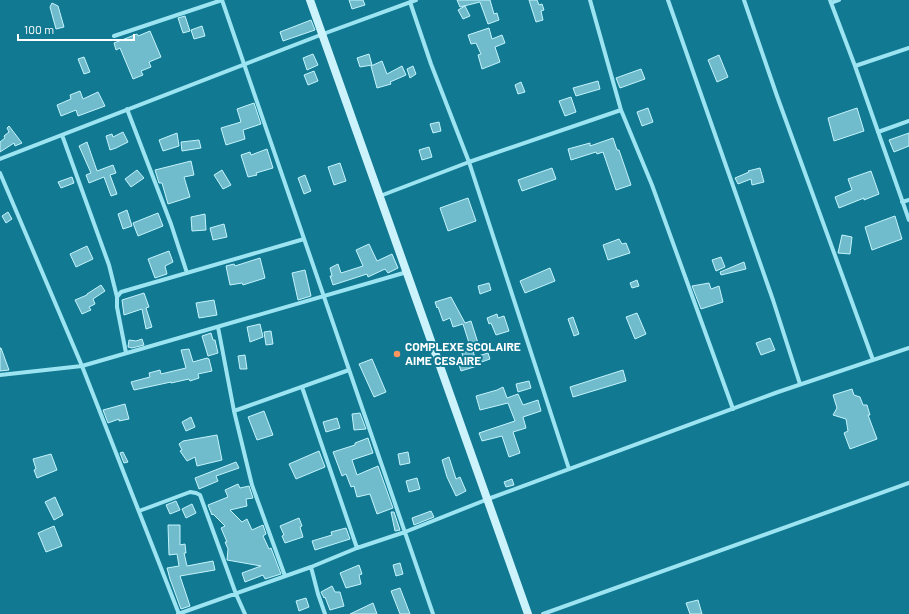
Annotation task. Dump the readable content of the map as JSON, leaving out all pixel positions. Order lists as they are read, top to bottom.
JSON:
{
  "places": ["COMPLEXE SCOLAIRE AIME CESAIRE"],
  "scale_bar": "100 m"
}
